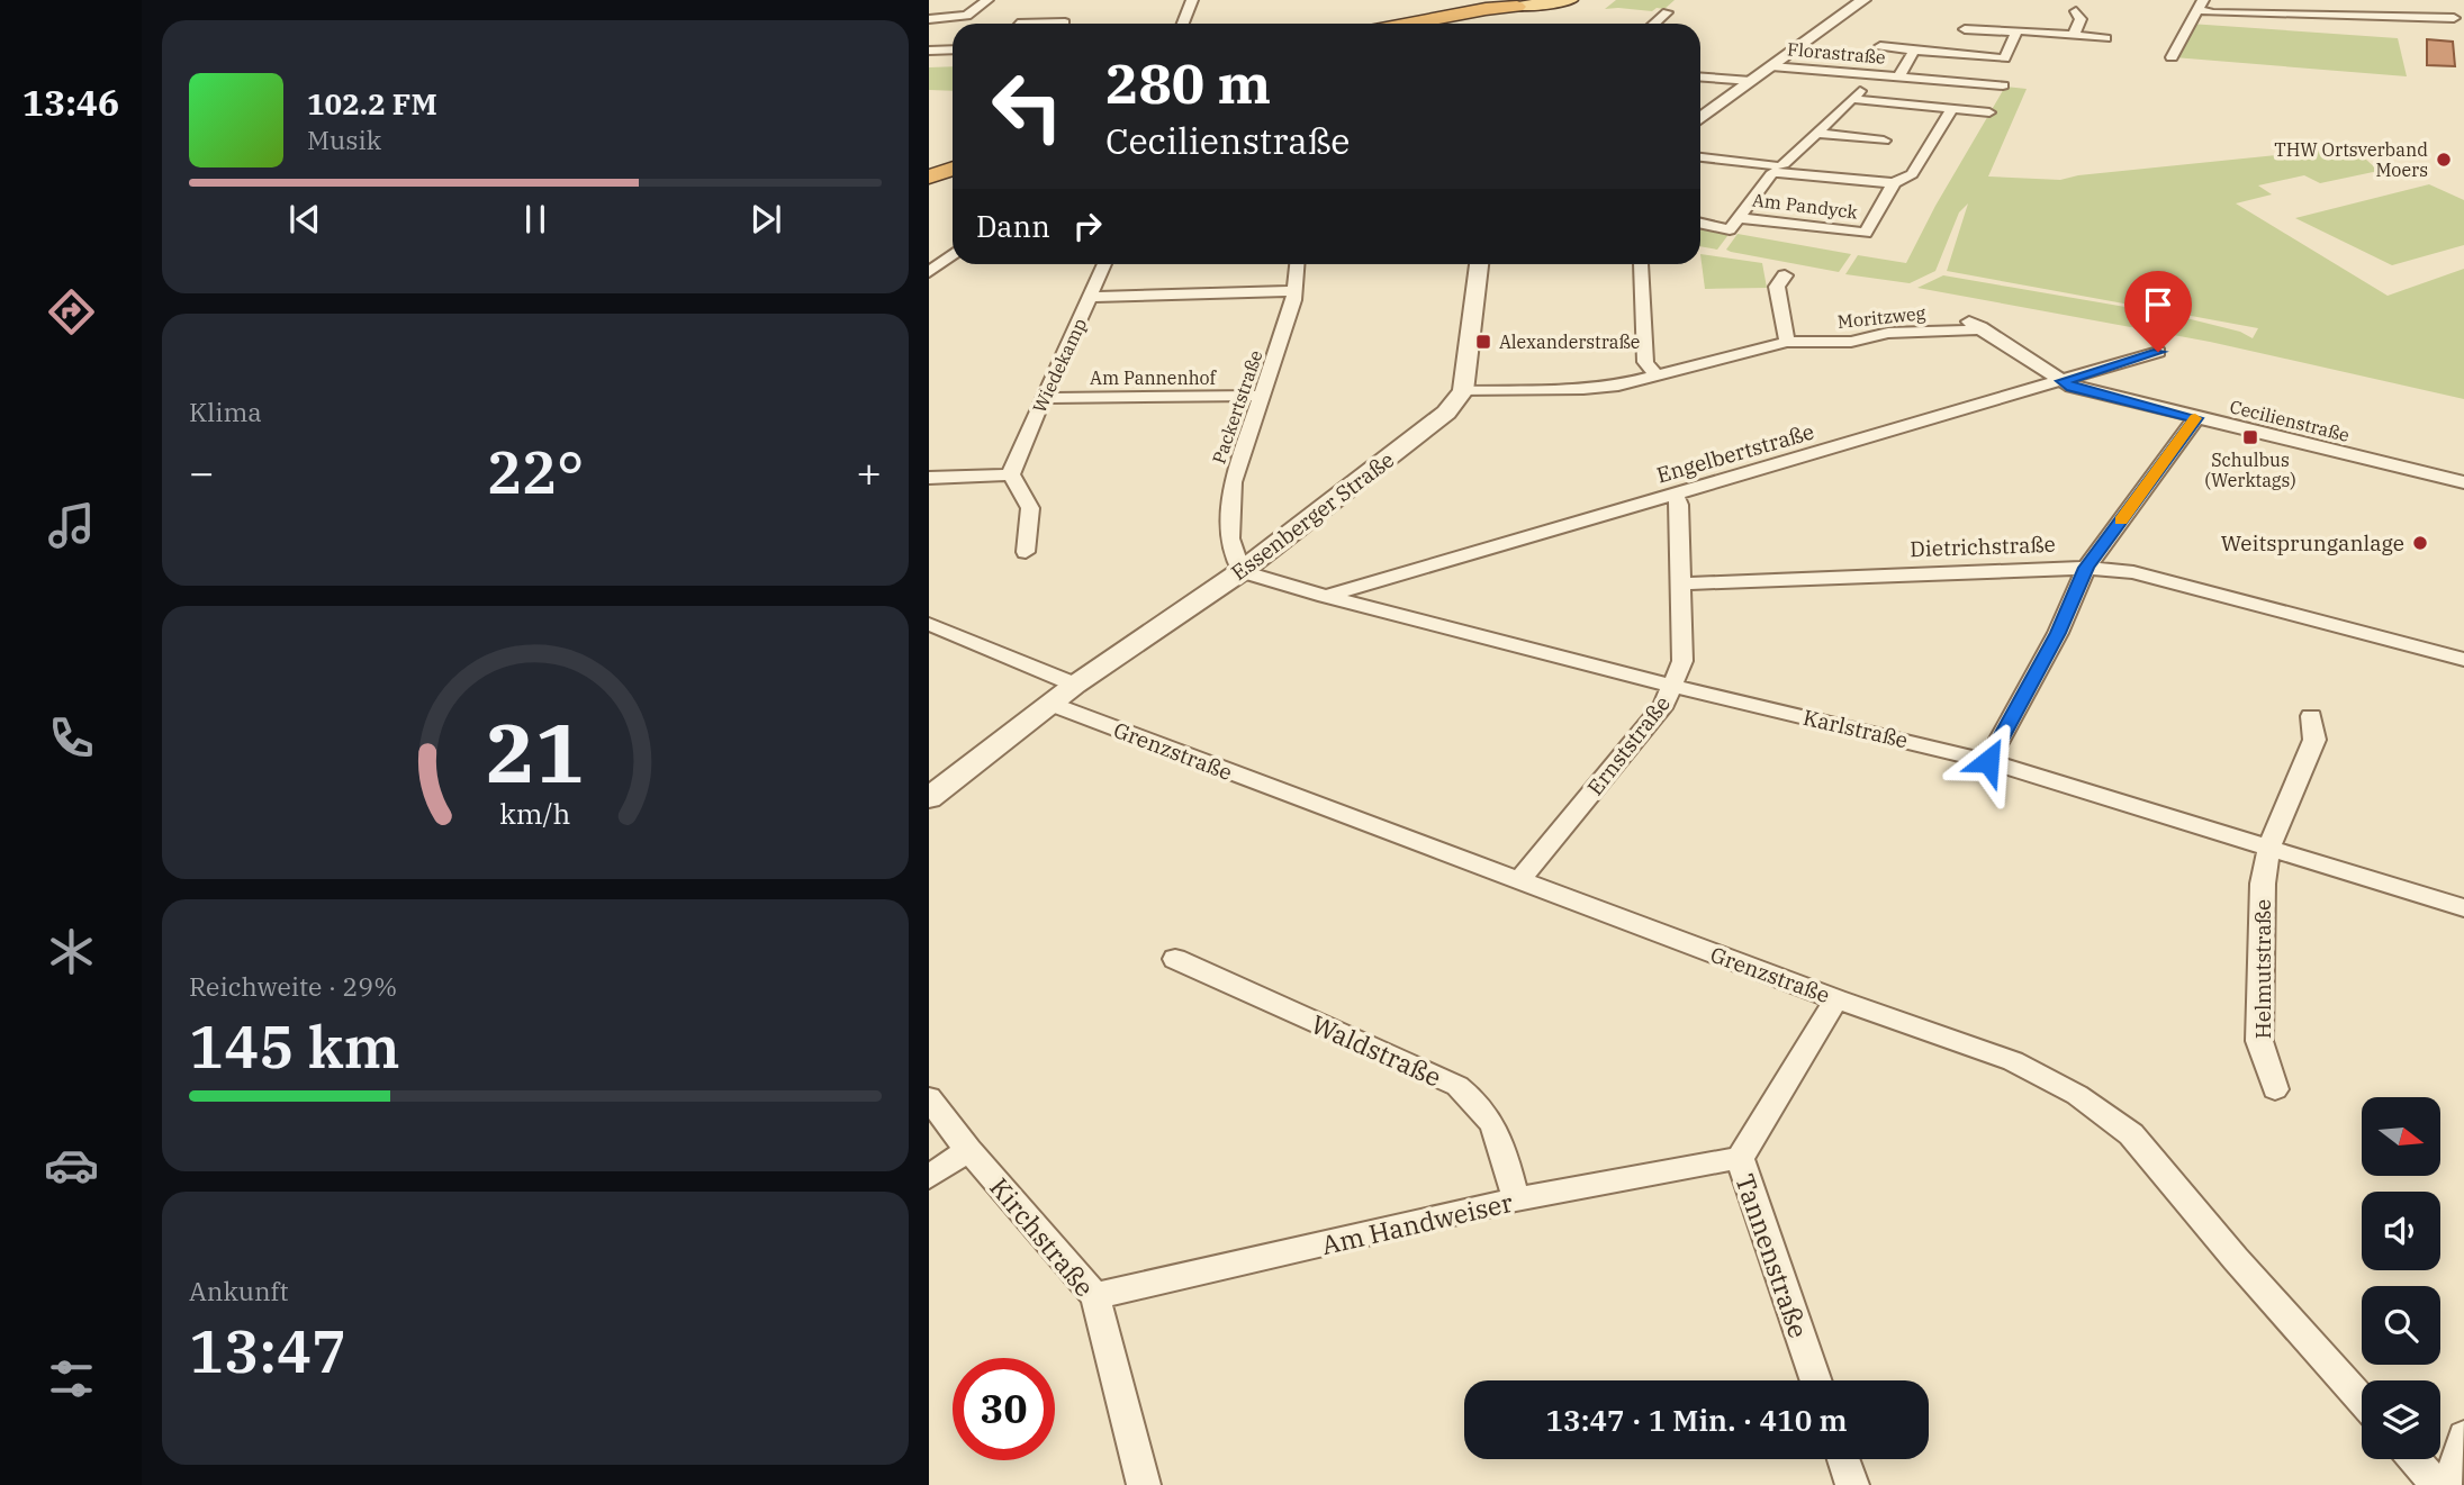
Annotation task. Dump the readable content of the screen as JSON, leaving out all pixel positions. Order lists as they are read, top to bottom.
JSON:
{
  "streets": {
    "street": [
      "Florastraße",
      "Am Pandyck",
      "Moritzweg",
      "Wiedekamp",
      "Am Pannenhof",
      "Packertstraße",
      "Cecilienstraße",
      "Engelbertstraße",
      "Essenberger Straße",
      "Dietrichstraße",
      "Karlstraße",
      "Ernststraße",
      "Grenzstraße",
      "Helmutstraße",
      "Waldstraße",
      "Am Handweiser",
      "Kirchstraße",
      "Tannenstraße"
    ]
  },
  "crossings": [
    ["Moritzweg", "Cecilienstraße"],
    ["Wiedekamp", "Am Pannenhof"],
    ["Am Pannenhof", "Packertstraße"],
    ["Packertstraße", "Essenberger Straße"],
    ["Packertstraße", "Karlstraße"],
    ["Cecilienstraße", "Engelbertstraße"],
    ["Engelbertstraße", "Karlstraße"],
    ["Engelbertstraße", "Ernststraße"],
    ["Essenberger Straße", "Karlstraße"],
    ["Essenberger Straße", "Grenzstraße"],
    ["Dietrichstraße", "Ernststraße"],
    ["Karlstraße", "Ernststraße"],
    ["Karlstraße", "Helmutstraße"],
    ["Ernststraße", "Grenzstraße"],
    ["Grenzstraße", "Tannenstraße"],
    ["Waldstraße", "Am Handweiser"],
    ["Am Handweiser", "Kirchstraße"],
    ["Am Handweiser", "Tannenstraße"]
  ],
  "places": {
    "other": ["THW Ortsverband Moers", "Weitsprunganlage"],
    "transit": ["Alexanderstraße", "Schulbus (Werktags)"]
  },
  "north": "right",
  "page": {
    "tabs": "13:46",
    "turn": ["280 m", "Cecilienstraße"],
    "song": ["102.2 FM", "Musik"],
    "then": "Dann",
    "tile": [
      "Klima",
      ["Reichweite · 29%", "145 km"],
      ["Ankunft", "13:47"]
    ],
    "heat": ["−", "22°", "+"],
    "limit": "30",
    "trip": "13:47 · 1 Min. · 410 m",
    "gauge": ["21", "km/h"]
  }
}
